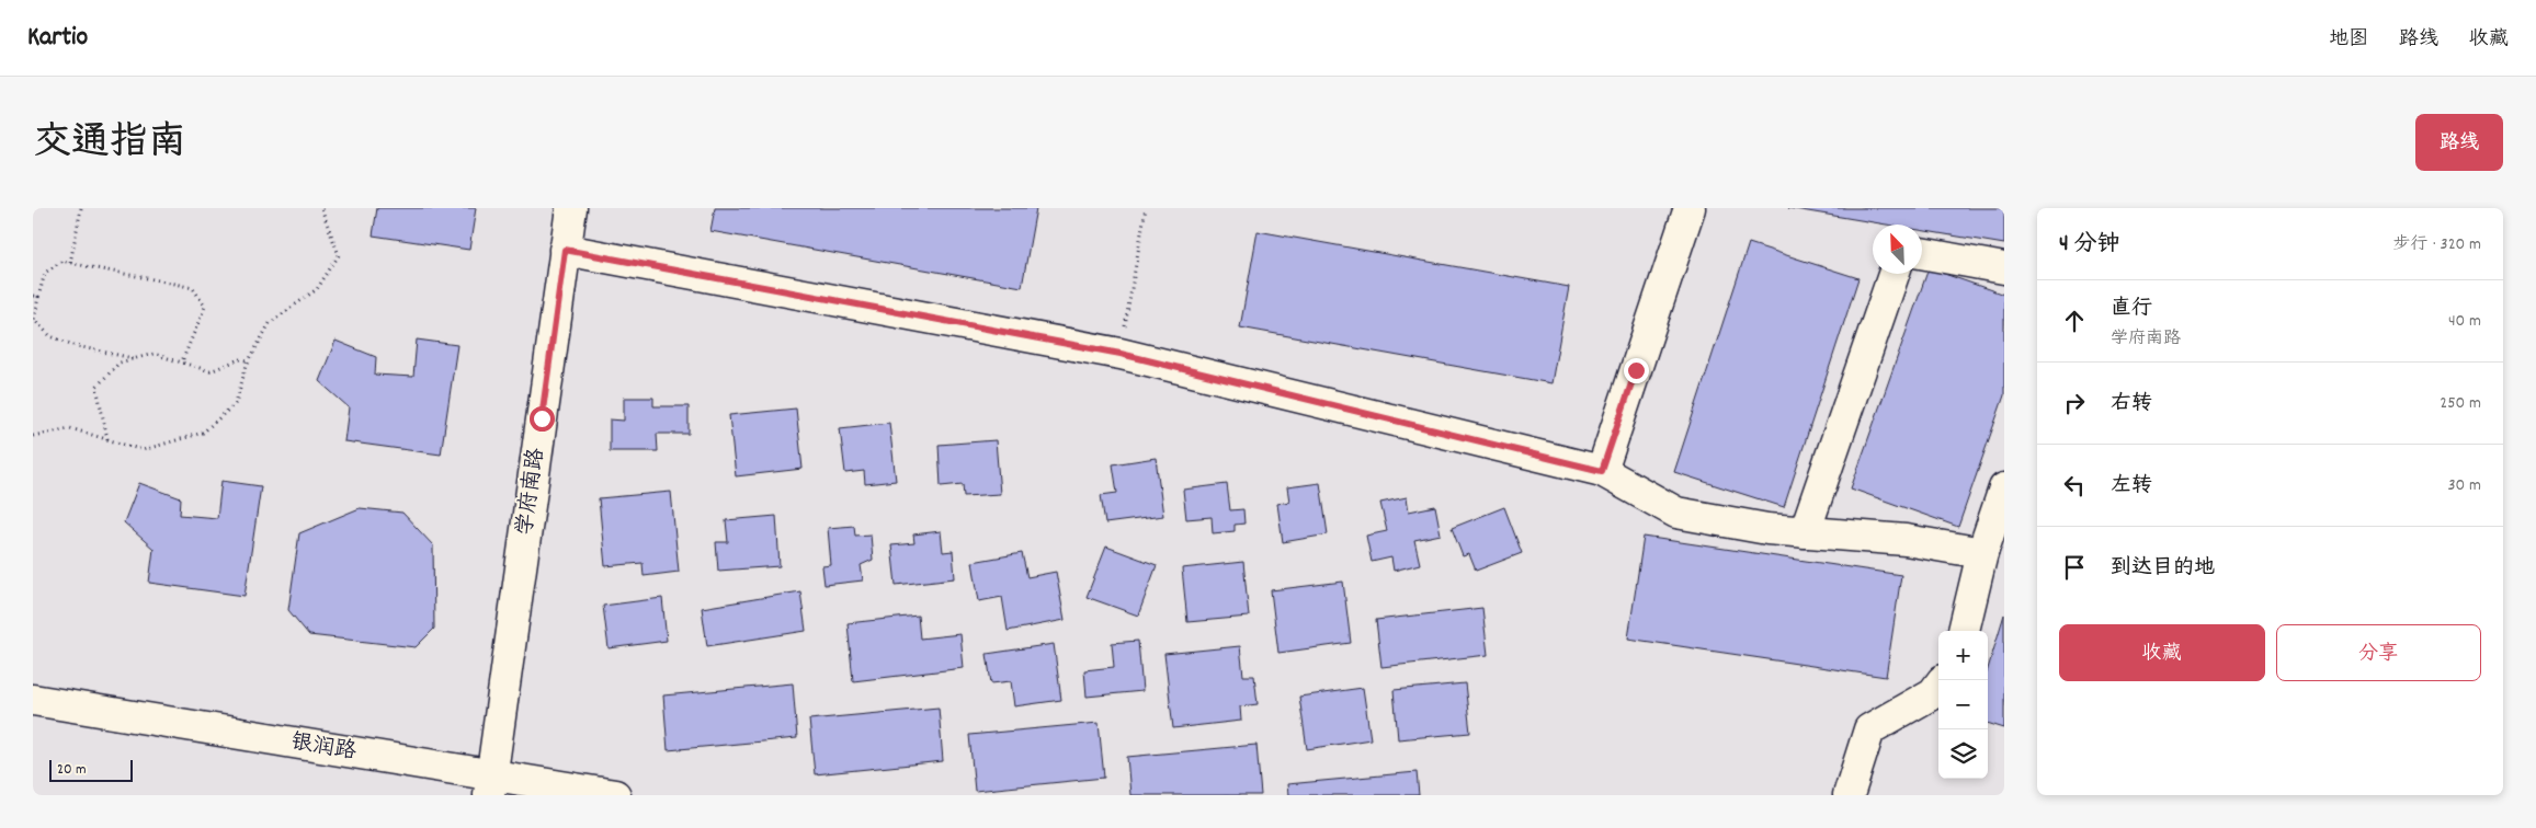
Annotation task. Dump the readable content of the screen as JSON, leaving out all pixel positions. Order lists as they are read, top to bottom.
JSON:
{
  "streets": {
    "street": ["学府南路", "银润路"]
  },
  "crossings": [
    ["学府南路", "银润路"]
  ],
  "scale_bar": "20 m",
  "north": "top left",
  "page": {
    "header": "Kartio",
    "nav": ["地图", "路线", "收藏"],
    "title": "交通指南",
    "buttons": [
      "路线",
      ["收藏", "分享"]
    ],
    "heading": ["4 分钟", "步行 · 320 m"],
    "list": [
      ["直行", "学府南路", "40 m"],
      ["右转", "250 m"],
      ["左转", "30 m"],
      "到达目的地"
    ],
    "map_buttons": ["+", "−"],
    "scale": "20 m"
  }
}
